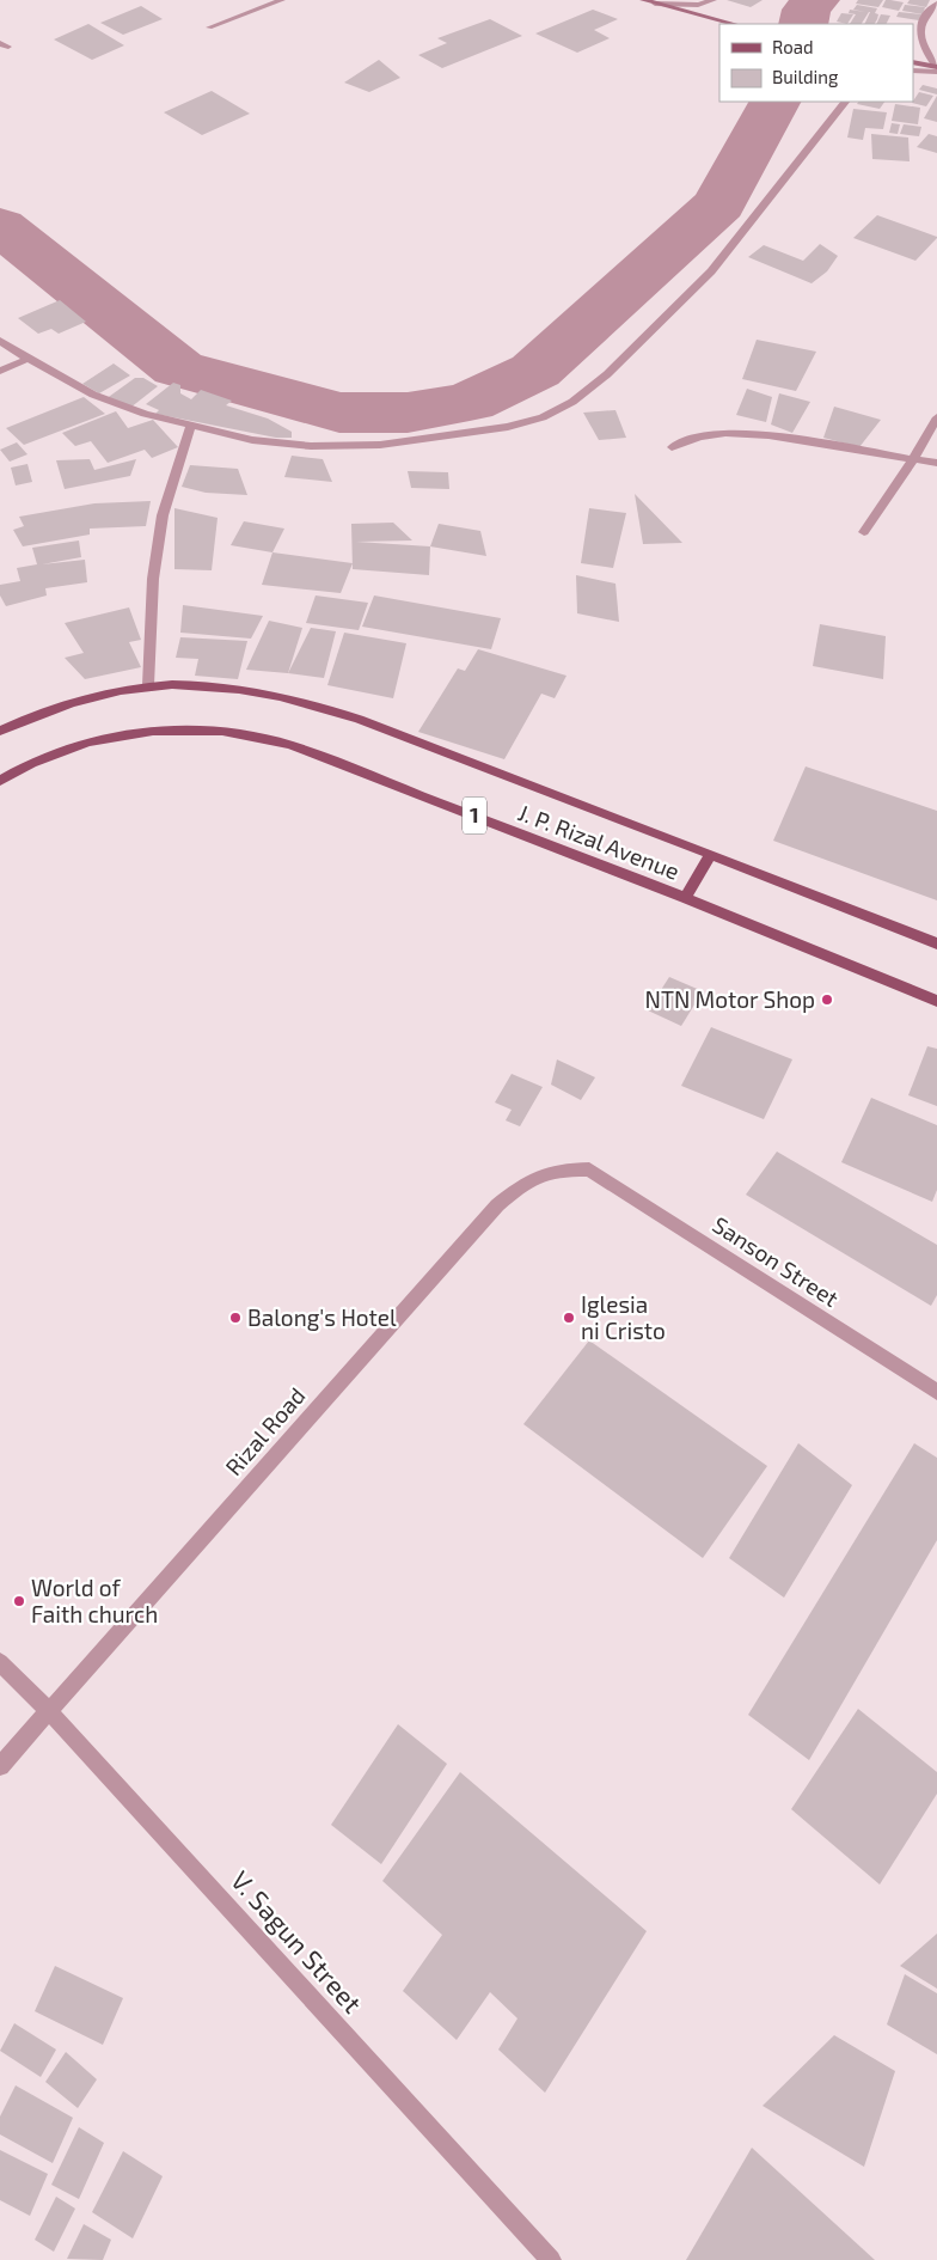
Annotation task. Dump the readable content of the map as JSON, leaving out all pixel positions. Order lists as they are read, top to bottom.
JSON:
{
  "streets": {
    "main road": ["1", "J. P. Rizal Avenue"],
    "street": ["Sanson Street", "Rizal Road", "V. Sagun Street"]
  },
  "crossings": [
    ["Sanson Street", "Rizal Road"],
    ["Rizal Road", "V. Sagun Street"]
  ],
  "places": [
    "NTN Motor Shop",
    "Balong's Hotel",
    "Iglesia ni Cristo",
    "World of Faith church"
  ],
  "legend": ["Road", "Building"]
}
